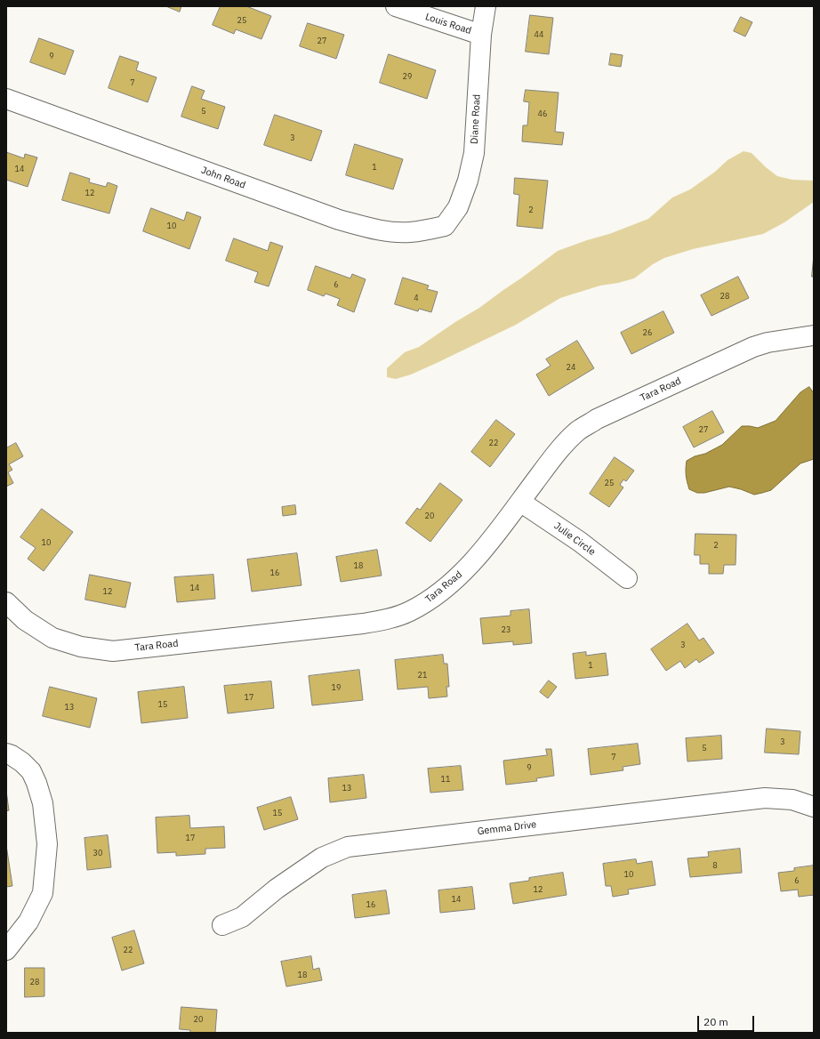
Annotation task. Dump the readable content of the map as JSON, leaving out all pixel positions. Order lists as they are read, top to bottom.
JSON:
{
  "streets": {
    "street": [
      "Louis Road",
      "Diane Road",
      "John Road",
      "Tara Road",
      "Julie Circle",
      "Gemma Drive"
    ]
  },
  "crossings": [
    ["Louis Road", "Diane Road"],
    ["Diane Road", "John Road"],
    ["Tara Road", "Julie Circle"]
  ],
  "house_numbers": [
    "25",
    "44",
    "27",
    "9",
    "29",
    "7",
    "5",
    "46",
    "3",
    "1",
    "14",
    "12",
    "2",
    "10",
    "6",
    "28",
    "4",
    "26",
    "24",
    "27",
    "22",
    "25",
    "20",
    "10",
    "2",
    "18",
    "16",
    "14",
    "12",
    "23",
    "3",
    "1",
    "21",
    "19",
    "17",
    "15",
    "13",
    "3",
    "5",
    "7",
    "9",
    "11",
    "13",
    "15",
    "17",
    "30",
    "8",
    "10",
    "6",
    "12",
    "14",
    "16",
    "22",
    "18",
    "28",
    "20"
  ],
  "scale_bar": "20 m"
}
